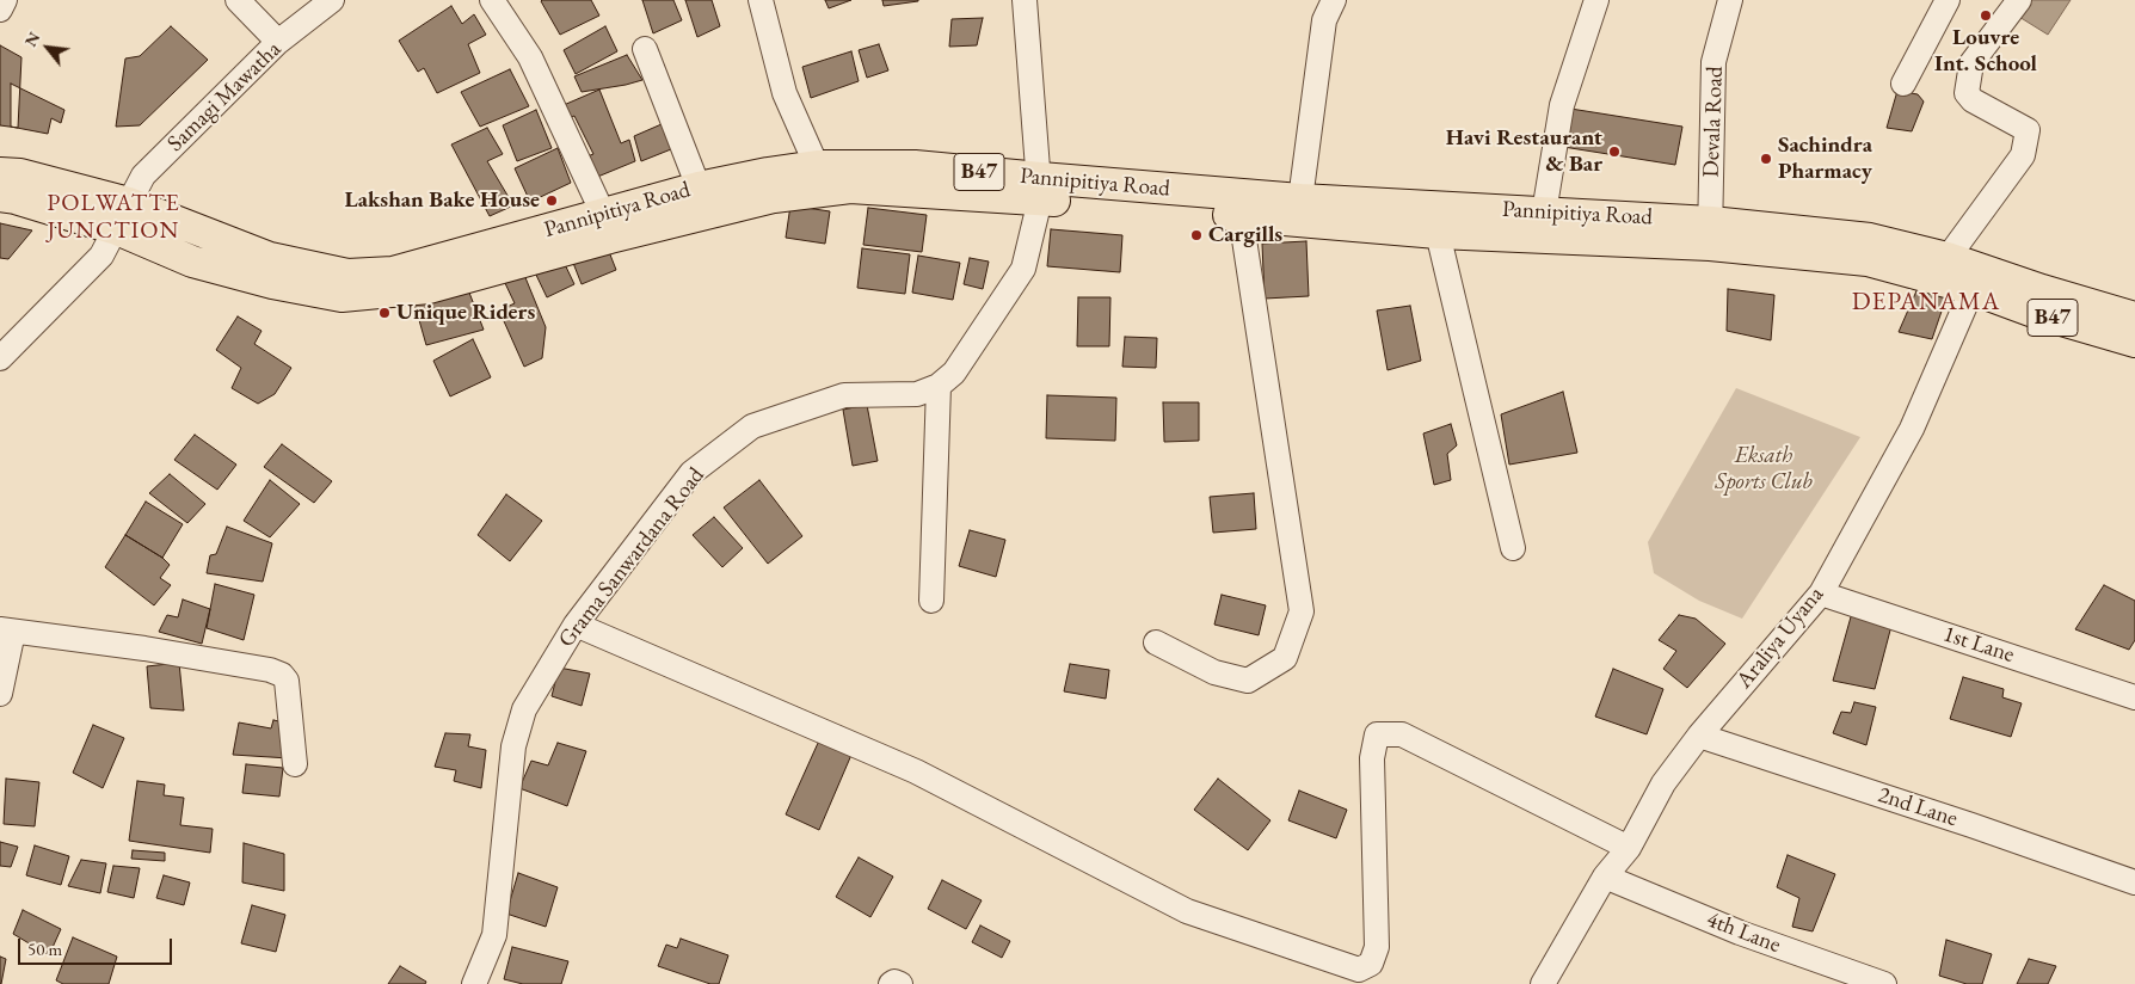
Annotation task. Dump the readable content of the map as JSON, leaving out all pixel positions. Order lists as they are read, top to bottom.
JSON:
{
  "streets": {
    "main road": ["B47", "Pannipitiya Road"],
    "street": [
      "Samagi Mawatha",
      "Devala Road",
      "Grama Sanwardana Road",
      "Araliya Uyana",
      "1st Lane",
      "2nd Lane",
      "4th Lane"
    ]
  },
  "crossings": [
    ["Samagi Mawatha", "Pannipitiya Road"],
    ["Devala Road", "Pannipitiya Road"],
    ["Pannipitiya Road", "Grama Sanwardana Road"],
    ["Pannipitiya Road", "Araliya Uyana"],
    ["Araliya Uyana", "1st Lane"],
    ["Araliya Uyana", "2nd Lane"],
    ["Araliya Uyana", "4th Lane"]
  ],
  "districts": ["POLWATTE JUNCTION", "DEPANAMA"],
  "parks": ["Eksath Sports Club"],
  "places": [
    "Louvre Int. School",
    "Havi Restaurant & Bar",
    "Sachindra Pharmacy",
    "Lakshan Bake House",
    "Cargills",
    "Unique Riders"
  ],
  "scale_bar": "50 m",
  "north": "top left"
}
